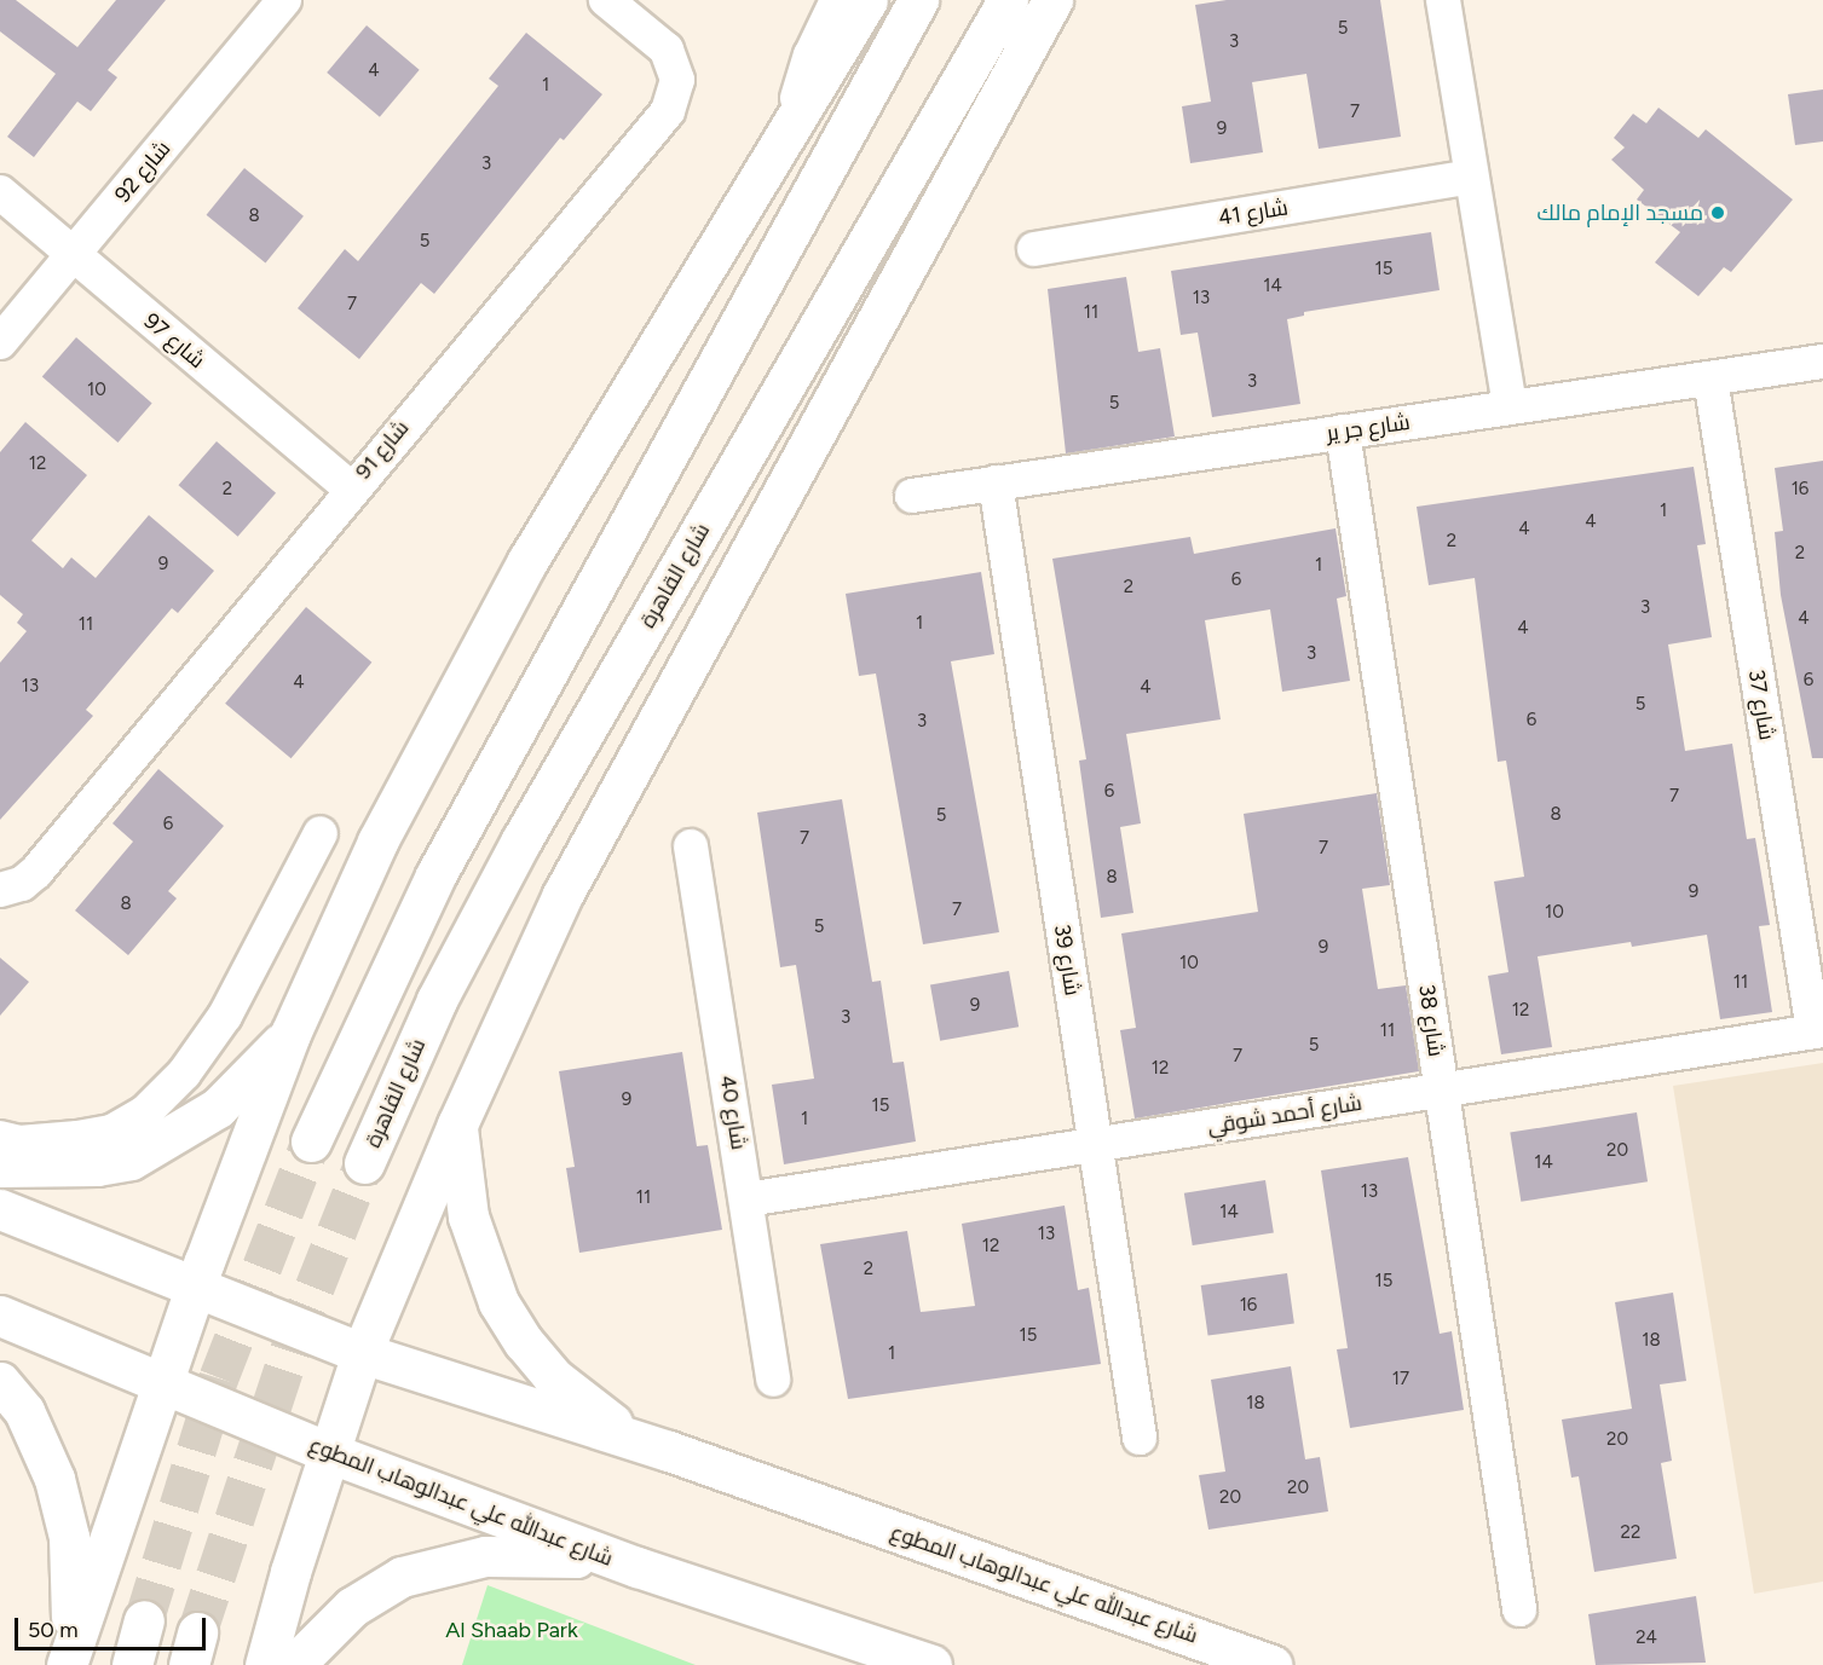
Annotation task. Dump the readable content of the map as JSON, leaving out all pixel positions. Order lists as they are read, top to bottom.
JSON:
{
  "streets": {
    "main road": ["شارع القاهرة", "شارع عبدالله علي عبدالوهاب المطوع"],
    "street": [
      "شارع 92",
      "شارع 41",
      "شارع 97",
      "شارع جر ير",
      "شارع 91",
      "شارع 37",
      "شارع 39",
      "شارع 38",
      "شارع 40",
      "شارع أحمد شوقي"
    ]
  },
  "crossings": [
    ["شارع 92", "شارع 97"],
    ["شارع 97", "شارع 91"],
    ["شارع جر ير", "شارع 37"],
    ["شارع جر ير", "شارع 39"],
    ["شارع جر ير", "شارع 38"],
    ["شارع 37", "شارع أحمد شوقي"],
    ["شارع 39", "شارع أحمد شوقي"],
    ["شارع 38", "شارع أحمد شوقي"],
    ["شارع 40", "شارع أحمد شوقي"]
  ],
  "parks": ["Al Shaab Park"],
  "places": ["مسجد الإمام مالك"],
  "house_numbers": [
    "5",
    "3",
    "4",
    "1",
    "7",
    "9",
    "3",
    "8",
    "5",
    "15",
    "14",
    "13",
    "7",
    "11",
    "3",
    "10",
    "5",
    "12",
    "2",
    "16",
    "1",
    "4",
    "4",
    "2",
    "2",
    "9",
    "1",
    "6",
    "2",
    "3",
    "4",
    "1",
    "11",
    "4",
    "3",
    "6",
    "4",
    "13",
    "4",
    "5",
    "6",
    "3",
    "6",
    "7",
    "8",
    "5",
    "6",
    "7",
    "7",
    "8",
    "9",
    "8",
    "7",
    "10",
    "5",
    "9",
    "10",
    "11",
    "9",
    "12",
    "3",
    "11",
    "5",
    "7",
    "12",
    "9",
    "15",
    "1",
    "20",
    "14",
    "13",
    "11",
    "14",
    "13",
    "12",
    "2",
    "15",
    "16",
    "15",
    "18",
    "1",
    "17",
    "18",
    "20",
    "20",
    "20",
    "22",
    "24"
  ],
  "scale_bar": "50 m"
}
